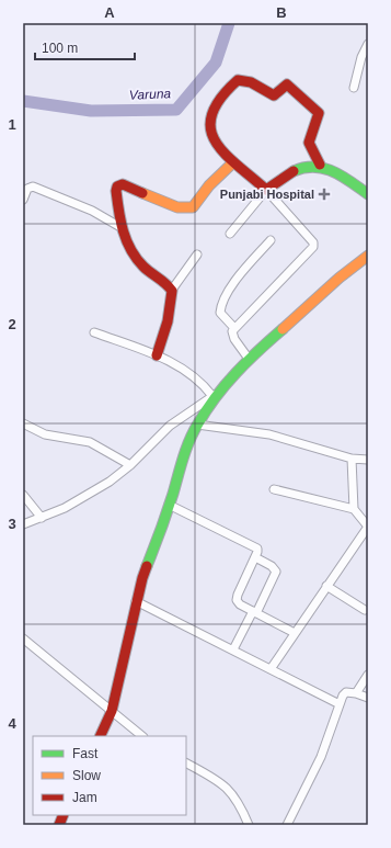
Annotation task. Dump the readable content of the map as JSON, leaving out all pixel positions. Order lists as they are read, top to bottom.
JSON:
{
  "water": ["Varuna"],
  "places": {
    "health": ["Punjabi Hospital"]
  },
  "legend": ["Fast", "Slow", "Jam"],
  "scale_bar": "100 m",
  "grid": {
    "columns": ["A", "B"],
    "rows": [
      "1",
      "2",
      "3",
      "4"
    ]
  }
}
